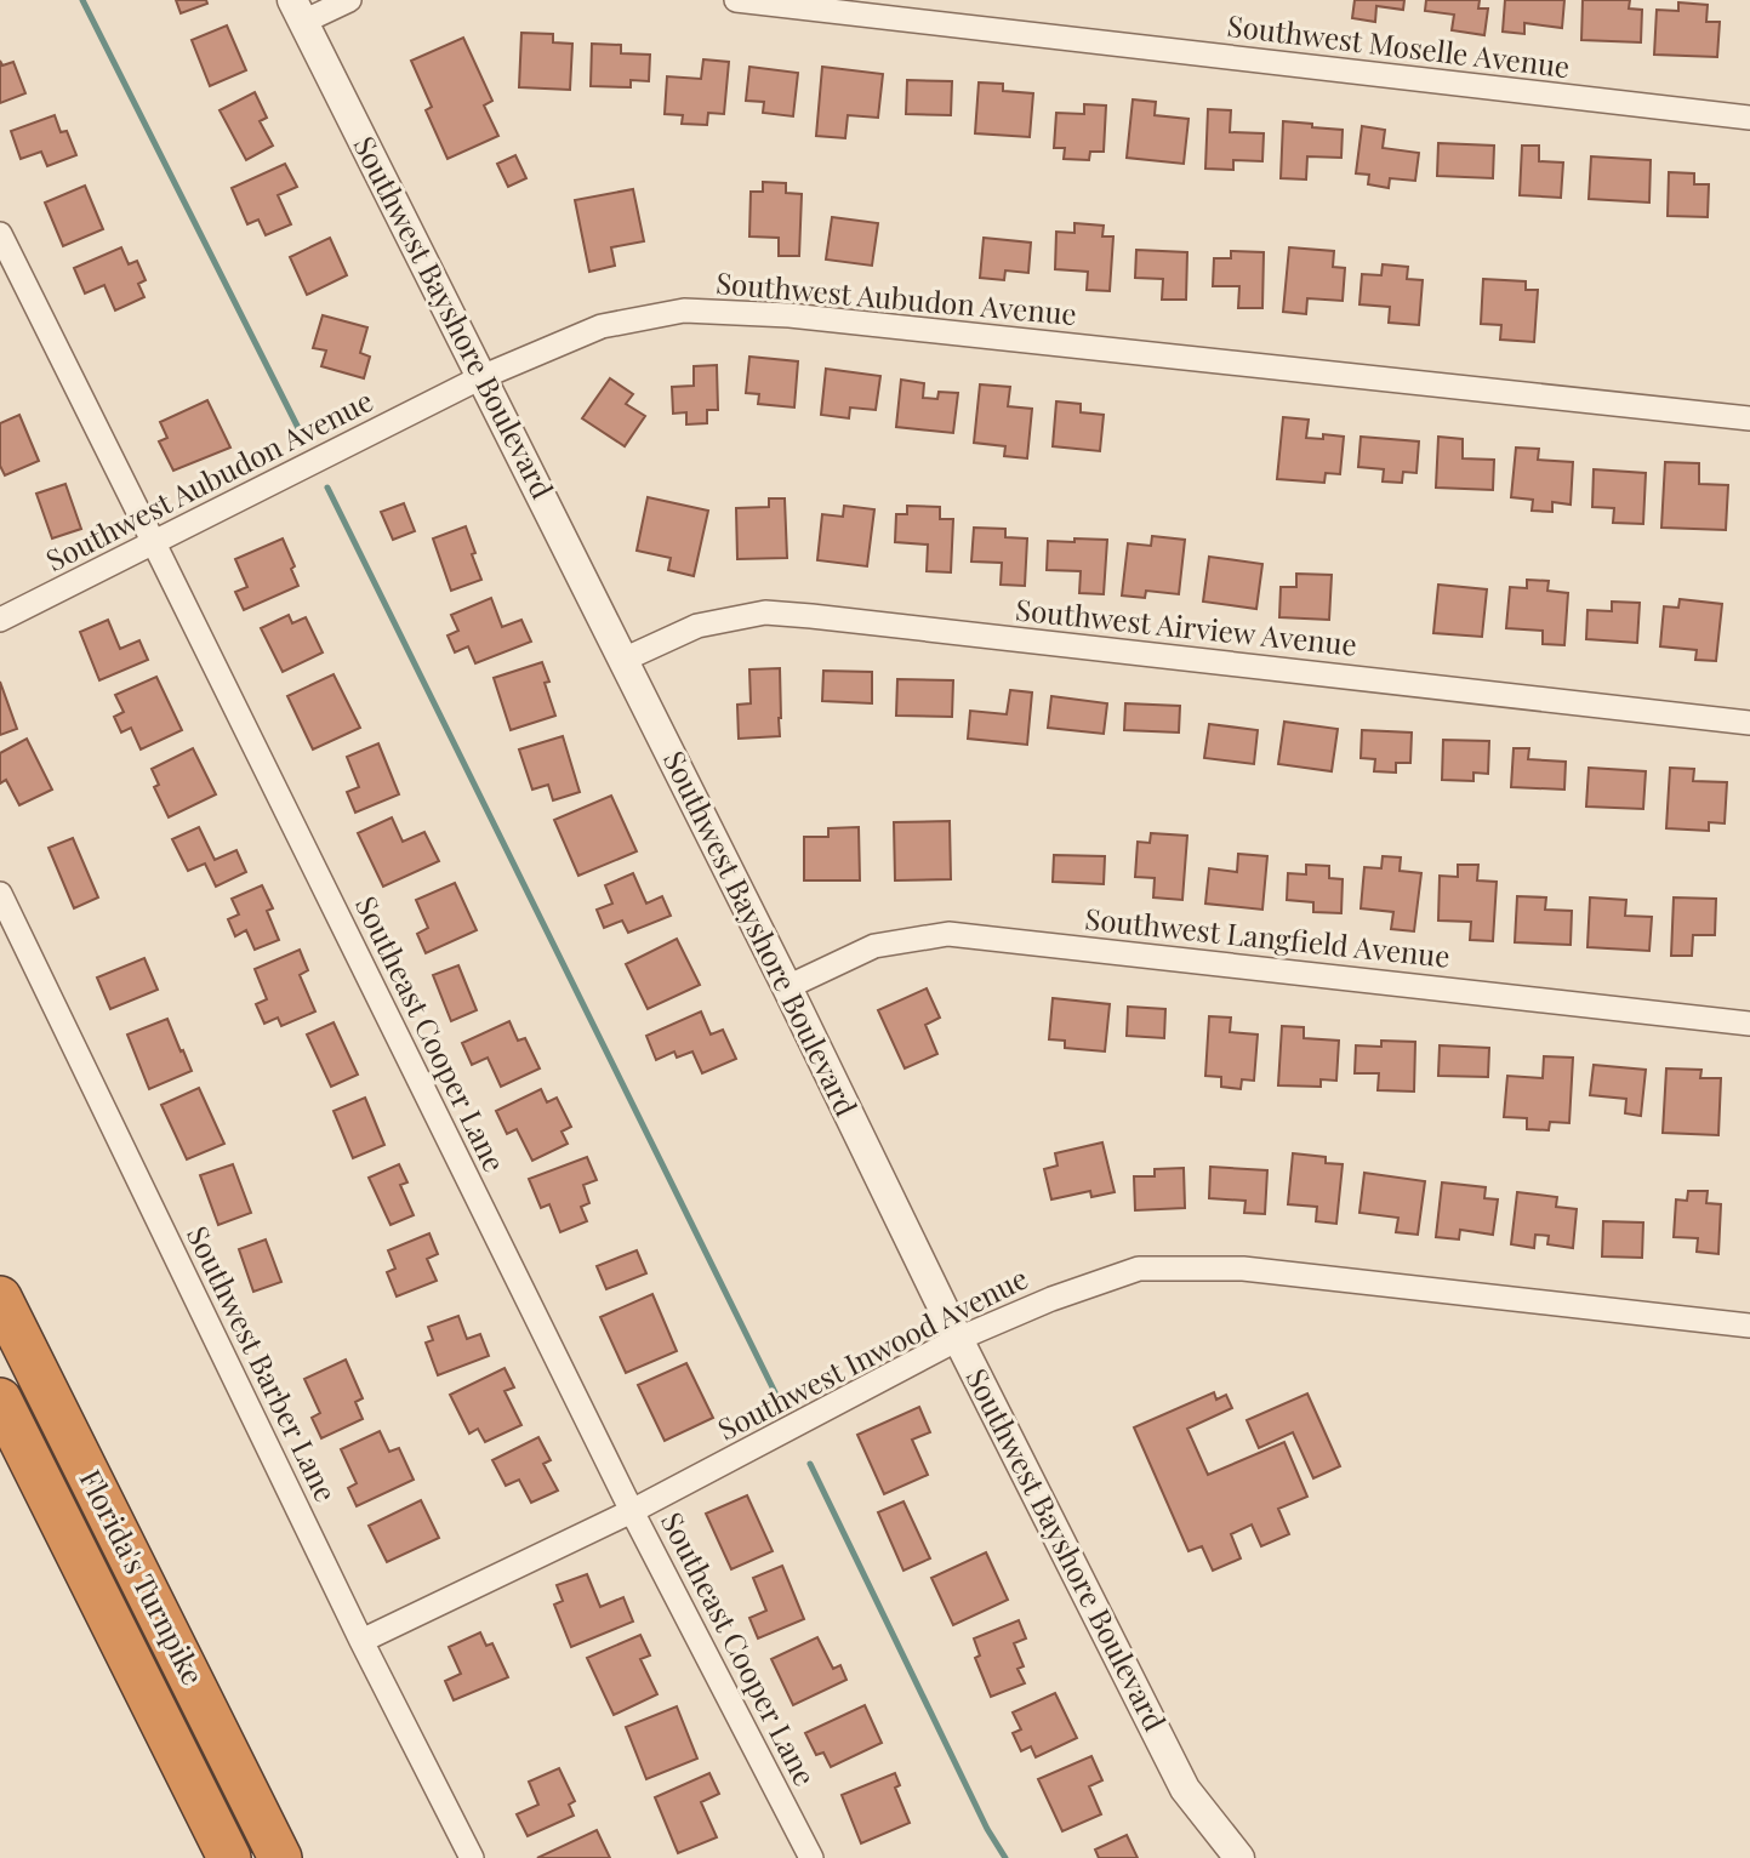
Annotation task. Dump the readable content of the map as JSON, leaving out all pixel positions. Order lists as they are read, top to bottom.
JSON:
{
  "streets": {
    "highway": ["Florida's Turnpike"],
    "street": [
      "Southwest Moselle Avenue",
      "Southwest Aubudon Avenue",
      "Southwest Bayshore Boulevard",
      "Southwest Airview Avenue",
      "Southwest Langfield Avenue",
      "Southeast Cooper Lane",
      "Southwest Inwood Avenue",
      "Southwest Barber Lane"
    ]
  },
  "crossings": [
    ["Southwest Aubudon Avenue", "Southwest Bayshore Boulevard"],
    ["Southwest Aubudon Avenue", "Southeast Cooper Lane"],
    ["Southwest Bayshore Boulevard", "Southwest Airview Avenue"],
    ["Southwest Bayshore Boulevard", "Southwest Langfield Avenue"],
    ["Southwest Bayshore Boulevard", "Southwest Inwood Avenue"],
    ["Southeast Cooper Lane", "Southwest Inwood Avenue"],
    ["Southwest Inwood Avenue", "Southwest Barber Lane"]
  ]
}
